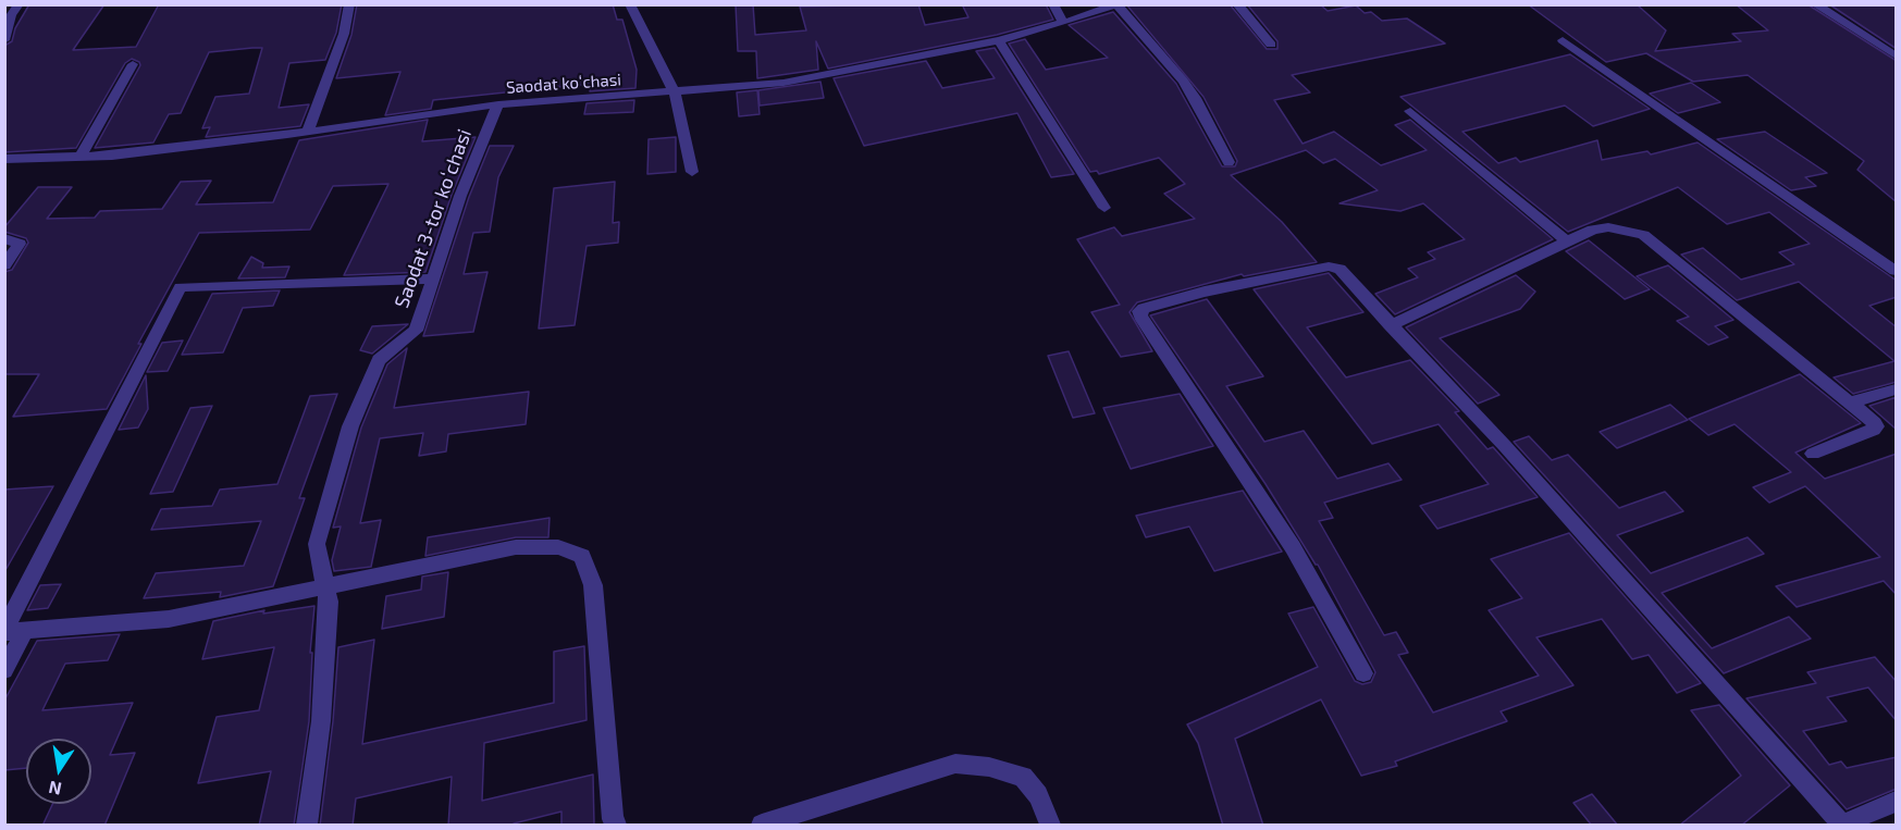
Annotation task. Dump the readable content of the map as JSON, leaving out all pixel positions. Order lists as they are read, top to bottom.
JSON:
{
  "streets": {
    "street": ["Saodat koʻchasi", "Saodat 3-tor koʻchasi"]
  },
  "crossings": [
    ["Saodat koʻchasi", "Saodat 3-tor koʻchasi"]
  ],
  "north": "bottom"
}
